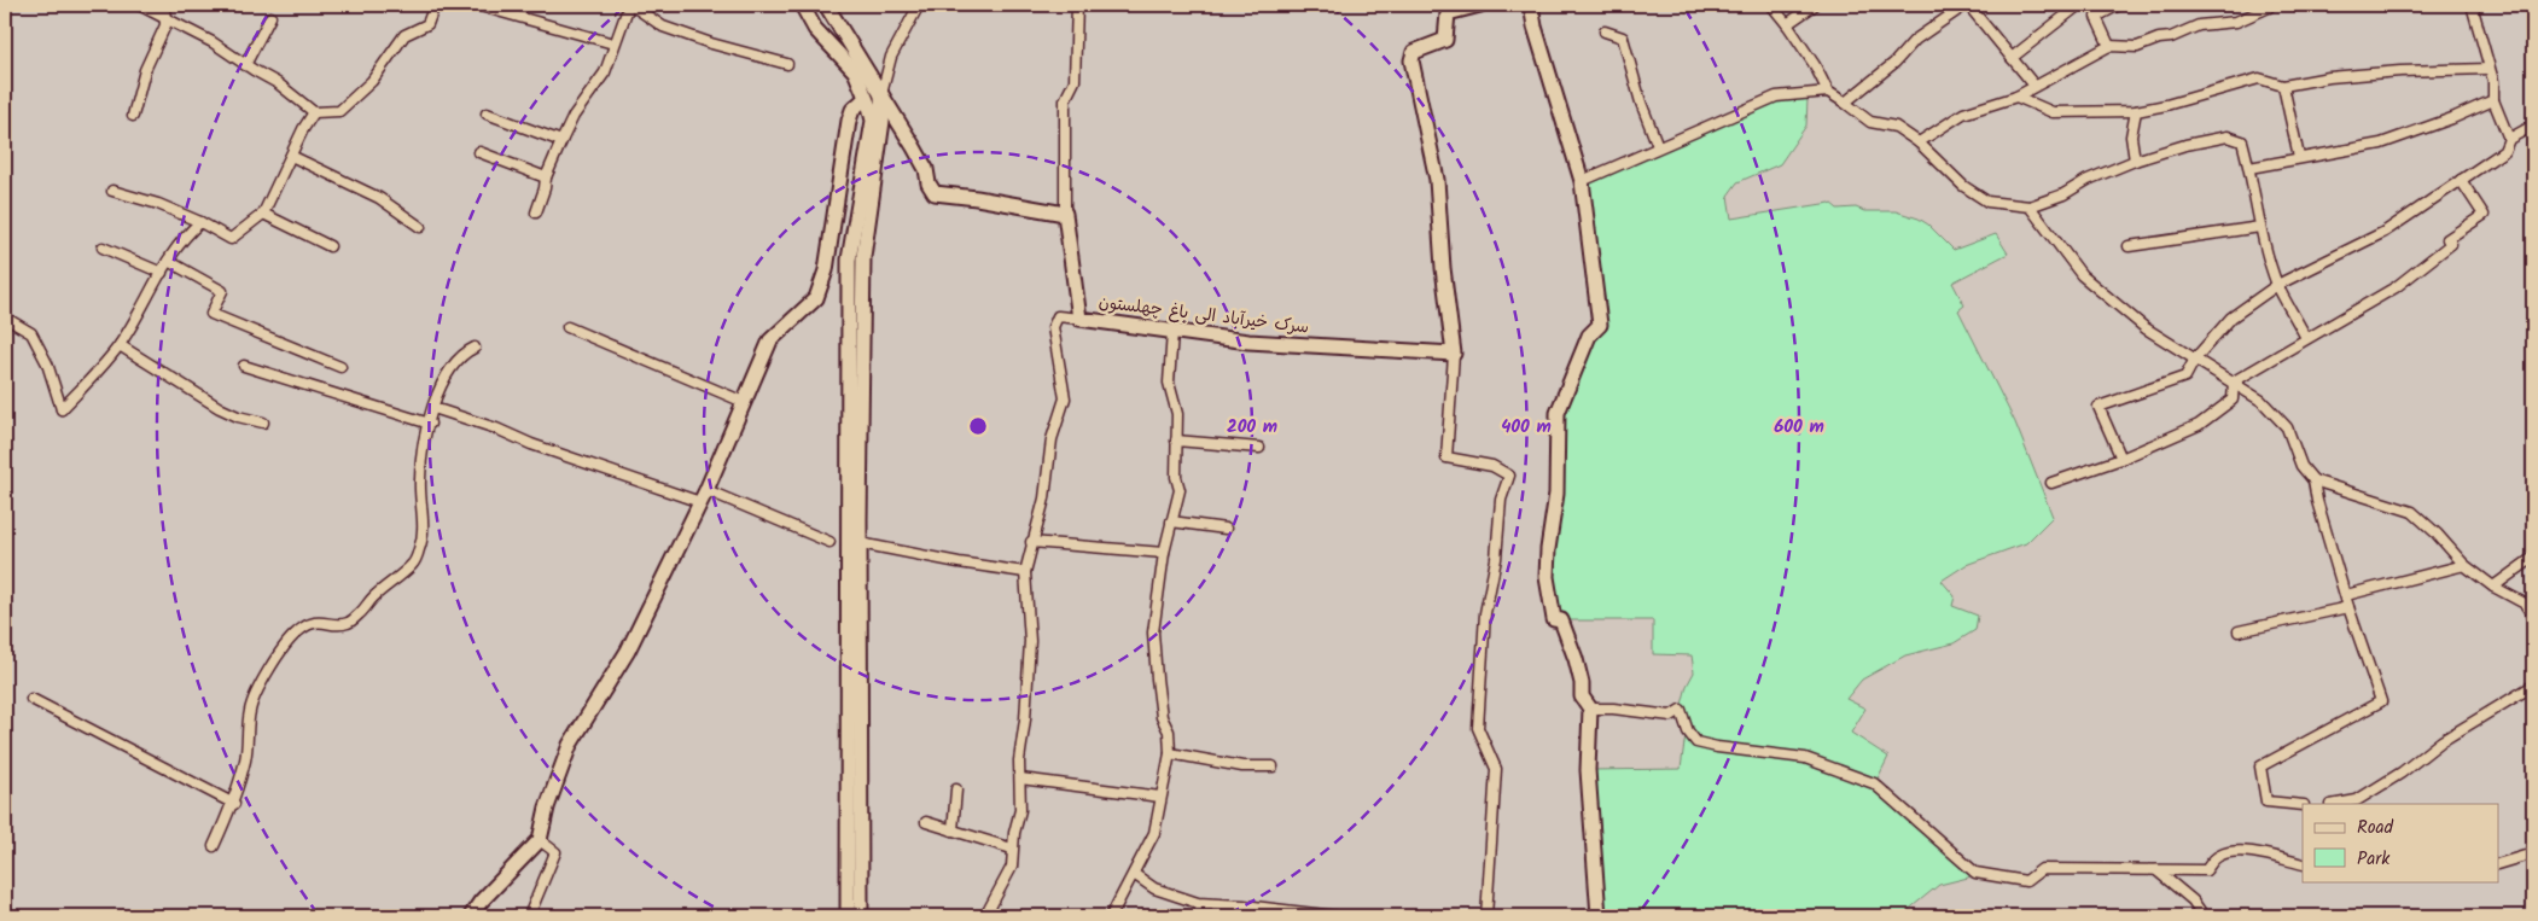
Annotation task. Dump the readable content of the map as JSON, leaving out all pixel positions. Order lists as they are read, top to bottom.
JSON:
{
  "streets": {
    "street": ["سرک خیرآباد الی باغ چهلستون"]
  },
  "legend": ["Road", "Park"],
  "rings": ["200 m", "400 m", "600 m"]
}
